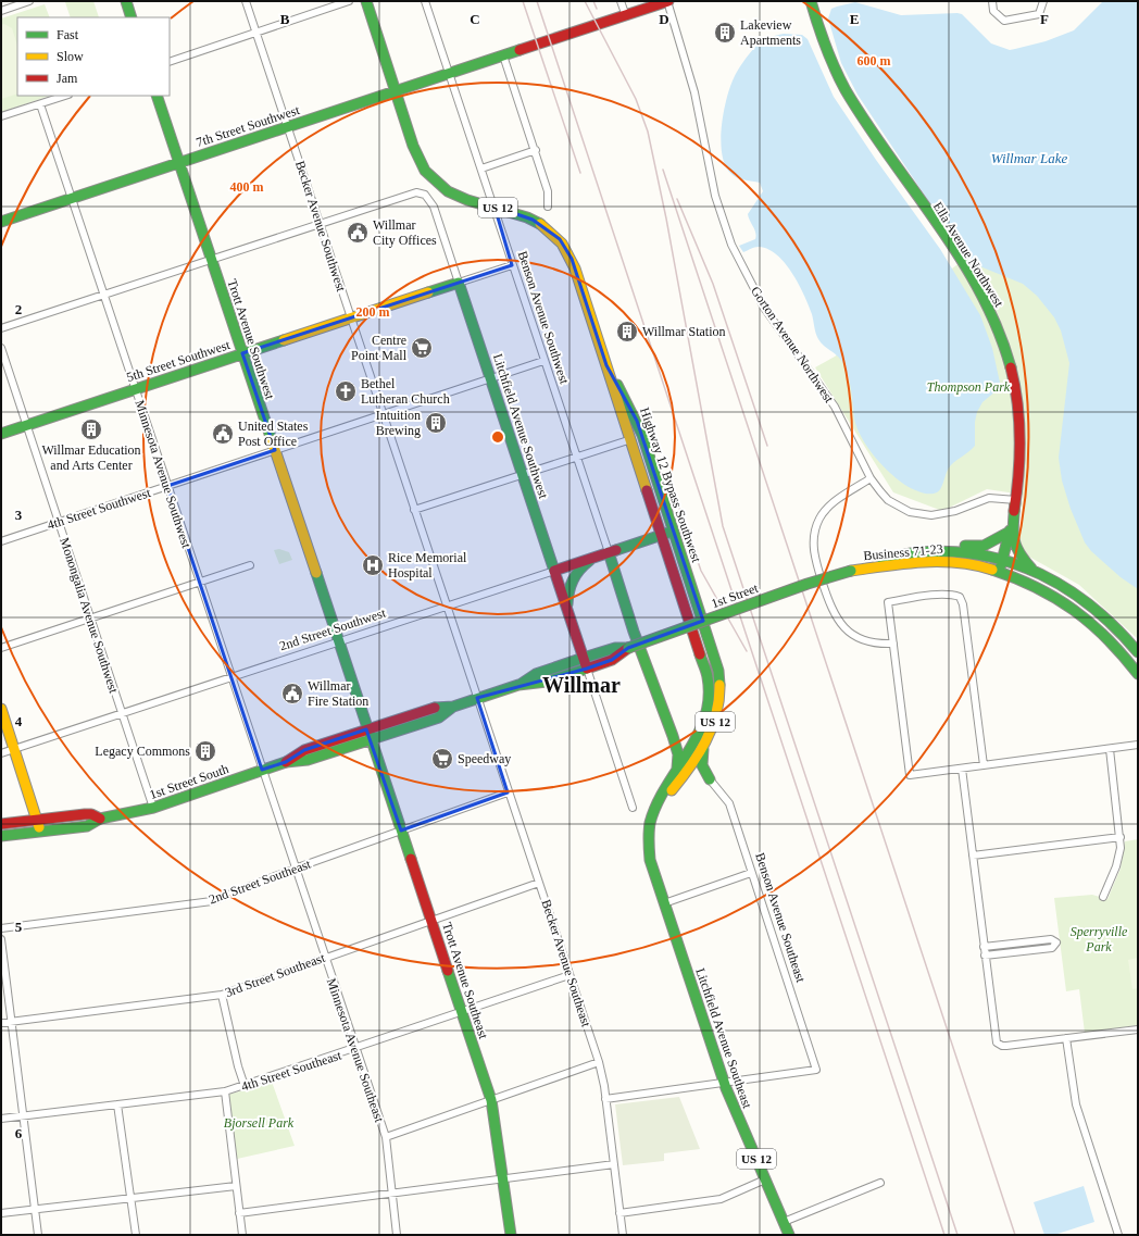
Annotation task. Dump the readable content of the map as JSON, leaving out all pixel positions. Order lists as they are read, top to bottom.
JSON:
{
  "streets": {
    "main road": [
      "7th Street Southwest",
      "US 12",
      "Ella Avenue Northwest",
      "Benson Avenue Southwest",
      "Trott Avenue Southwest",
      "5th Street Southwest",
      "Litchfield Avenue Southwest",
      "Highway 12 Bypass Southwest",
      "Business 71-23",
      "1st Street",
      "2nd Street Southwest",
      "1st Street South",
      "Trott Avenue Southeast",
      "Litchfield Avenue Southeast"
    ],
    "street": [
      "Becker Avenue Southwest",
      "Gorton Avenue Northwest",
      "Minnesota Avenue Southwest",
      "4th Street Southwest",
      "Monongalia Avenue Southwest",
      "2nd Street Southeast",
      "Benson Avenue Southeast",
      "Becker Avenue Southeast",
      "3rd Street Southeast",
      "Minnesota Avenue Southeast",
      "4th Street Southeast"
    ]
  },
  "crossings": [
    ["7th Street Southwest", "US 12"],
    ["7th Street Southwest", "Becker Avenue Southwest"],
    ["7th Street Southwest", "Benson Avenue Southwest"],
    ["7th Street Southwest", "Trott Avenue Southwest"],
    ["7th Street Southwest", "Gorton Avenue Northwest"],
    ["7th Street Southwest", "Minnesota Avenue Southwest"],
    ["7th Street Southwest", "Highway 12 Bypass Southwest"],
    ["US 12", "Highway 12 Bypass Southwest"],
    ["US 12", "Litchfield Avenue Southeast"],
    ["Becker Avenue Southwest", "5th Street Southwest"],
    ["Becker Avenue Southwest", "Litchfield Avenue Southwest"],
    ["Becker Avenue Southwest", "4th Street Southwest"],
    ["Becker Avenue Southwest", "2nd Street Southwest"],
    ["Becker Avenue Southwest", "1st Street South"],
    ["Becker Avenue Southwest", "Becker Avenue Southeast"],
    ["Ella Avenue Northwest", "Gorton Avenue Northwest"],
    ["Ella Avenue Northwest", "Business 71-23"],
    ["Benson Avenue Southwest", "5th Street Southwest"],
    ["Benson Avenue Southwest", "Highway 12 Bypass Southwest"],
    ["Benson Avenue Southwest", "4th Street Southwest"],
    ["Benson Avenue Southwest", "2nd Street Southwest"],
    ["Trott Avenue Southwest", "5th Street Southwest"],
    ["Trott Avenue Southwest", "4th Street Southwest"],
    ["Trott Avenue Southwest", "2nd Street Southwest"],
    ["Trott Avenue Southwest", "1st Street South"],
    ["Trott Avenue Southwest", "Trott Avenue Southeast"],
    ["5th Street Southwest", "Litchfield Avenue Southwest"],
    ["5th Street Southwest", "Minnesota Avenue Southwest"],
    ["5th Street Southwest", "Monongalia Avenue Southwest"],
    ["Litchfield Avenue Southwest", "4th Street Southwest"],
    ["Litchfield Avenue Southwest", "1st Street"],
    ["Litchfield Avenue Southwest", "2nd Street Southwest"],
    ["Litchfield Avenue Southwest", "1st Street South"],
    ["Minnesota Avenue Southwest", "4th Street Southwest"],
    ["Minnesota Avenue Southwest", "2nd Street Southwest"],
    ["Minnesota Avenue Southwest", "1st Street South"],
    ["Minnesota Avenue Southwest", "Minnesota Avenue Southeast"],
    ["Highway 12 Bypass Southwest", "2nd Street Southwest"],
    ["4th Street Southwest", "Monongalia Avenue Southwest"],
    ["Business 71-23", "1st Street"],
    ["1st Street", "1st Street South"],
    ["Monongalia Avenue Southwest", "2nd Street Southwest"],
    ["Monongalia Avenue Southwest", "1st Street South"],
    ["1st Street South", "Becker Avenue Southeast"],
    ["1st Street South", "Trott Avenue Southeast"],
    ["1st Street South", "Minnesota Avenue Southeast"],
    ["2nd Street Southeast", "Becker Avenue Southeast"],
    ["2nd Street Southeast", "Trott Avenue Southeast"],
    ["2nd Street Southeast", "Minnesota Avenue Southeast"],
    ["Benson Avenue Southeast", "Litchfield Avenue Southeast"],
    ["Becker Avenue Southeast", "3rd Street Southeast"],
    ["Becker Avenue Southeast", "4th Street Southeast"],
    ["3rd Street Southeast", "Trott Avenue Southeast"],
    ["3rd Street Southeast", "Minnesota Avenue Southeast"],
    ["Trott Avenue Southeast", "4th Street Southeast"],
    ["Minnesota Avenue Southeast", "4th Street Southeast"]
  ],
  "districts": ["Willmar"],
  "water": ["Willmar Lake"],
  "parks": ["Thompson Park", "Sperryville Park", "Bjorsell Park"],
  "places": {
    "building": [
      "Lakeview Apartments",
      "Willmar Station",
      "Intuition Brewing",
      "Willmar Education and Arts Center",
      "Legacy Commons"
    ],
    "public building": ["Willmar City Offices", "United States Post Office", "Willmar Fire Station"],
    "supermarket": ["Centre Point Mall", "Speedway"],
    "church": ["Bethel Lutheran Church"],
    "hospital": ["Rice Memorial Hospital"]
  },
  "legend": ["Fast", "Slow", "Jam"],
  "grid": {
    "columns": [
      "B",
      "C",
      "D",
      "E",
      "F"
    ],
    "rows": [
      "2",
      "3",
      "4",
      "5",
      "6"
    ]
  },
  "rings": ["600 m", "400 m", "200 m"]
}
